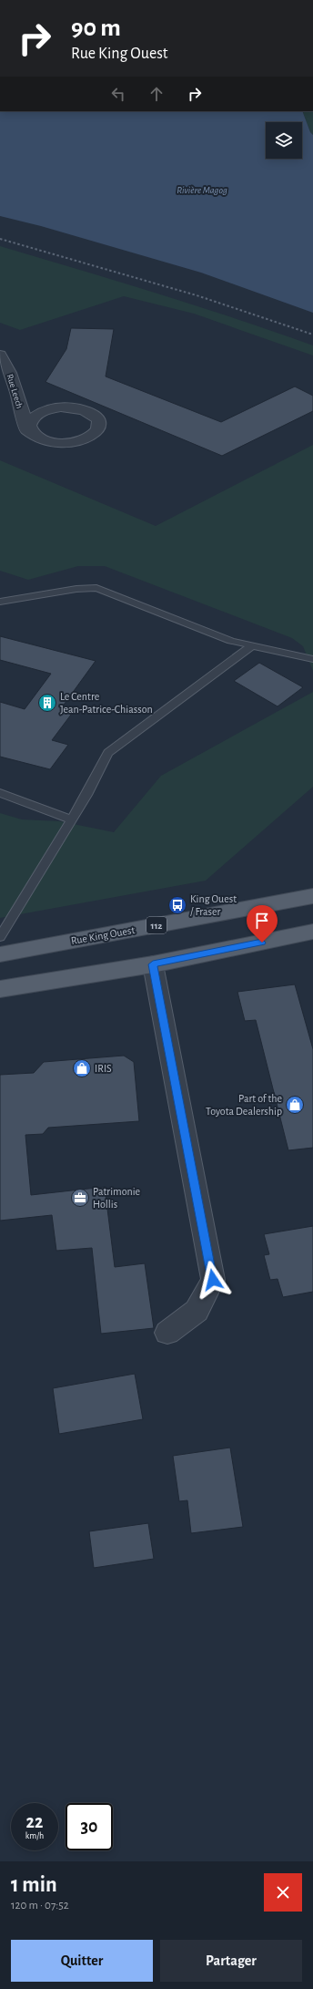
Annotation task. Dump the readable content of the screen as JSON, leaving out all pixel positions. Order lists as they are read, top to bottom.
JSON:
{
  "streets": {
    "main road": ["112", "Rue King Ouest"],
    "street": ["Rue Leech"]
  },
  "water": ["Rivière Magog"],
  "places": {
    "building": ["Le Centre Jean-Patrice-Chiasson"],
    "bus stop": ["King Ouest / Fraser"],
    "shop": ["IRIS", "Part of the Toyota Dealership"],
    "office": ["Patrimonie Hollis"]
  },
  "page": {
    "turn": ["90 m", "Rue King Ouest"],
    "speed": "22 km/h",
    "limit": "30",
    "heading": ["1 min", "120 m · 07:52"],
    "buttons": ["Quitter", "Partager"]
  }
}
